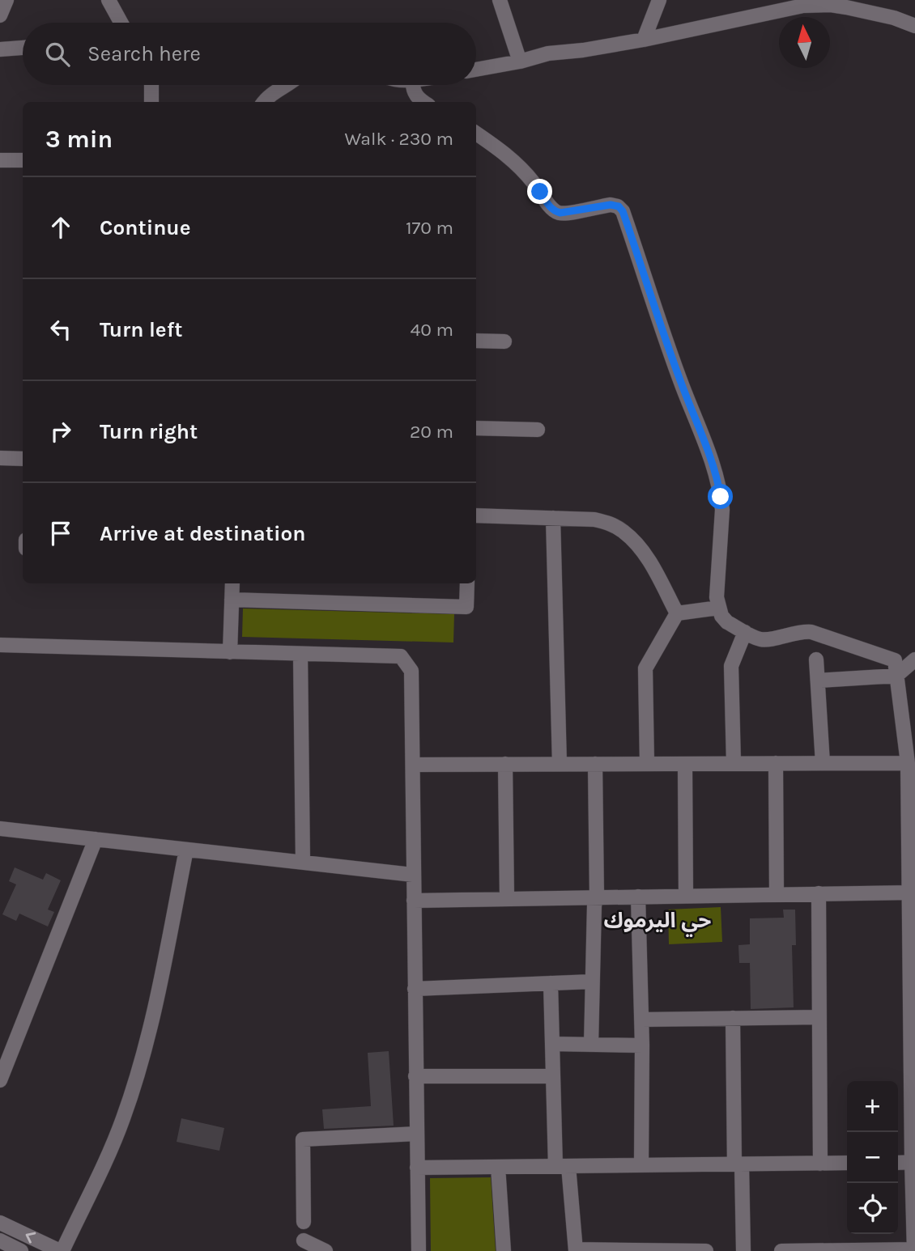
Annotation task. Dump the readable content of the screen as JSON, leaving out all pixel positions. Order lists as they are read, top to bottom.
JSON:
{
  "districts": ["حي اليرموك"],
  "north": "top",
  "page": {
    "search": "Search here",
    "heading": ["3 min", "Walk · 230 m"],
    "list": [
      ["Continue", "170 m"],
      ["Turn left", "40 m"],
      ["Turn right", "20 m"],
      "Arrive at destination"
    ],
    "map_buttons": ["+", "−"]
  }
}
